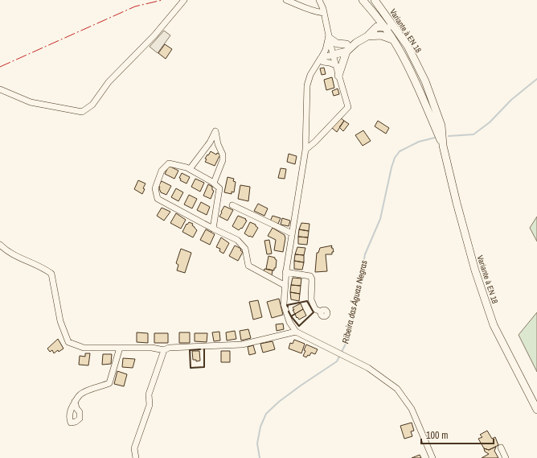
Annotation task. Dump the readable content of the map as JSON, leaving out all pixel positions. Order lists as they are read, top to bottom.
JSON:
{
  "streets": {
    "main road": ["Variante à EN 18"]
  },
  "water": ["Ribeira das Águas Negras"],
  "scale_bar": "100 m"
}
